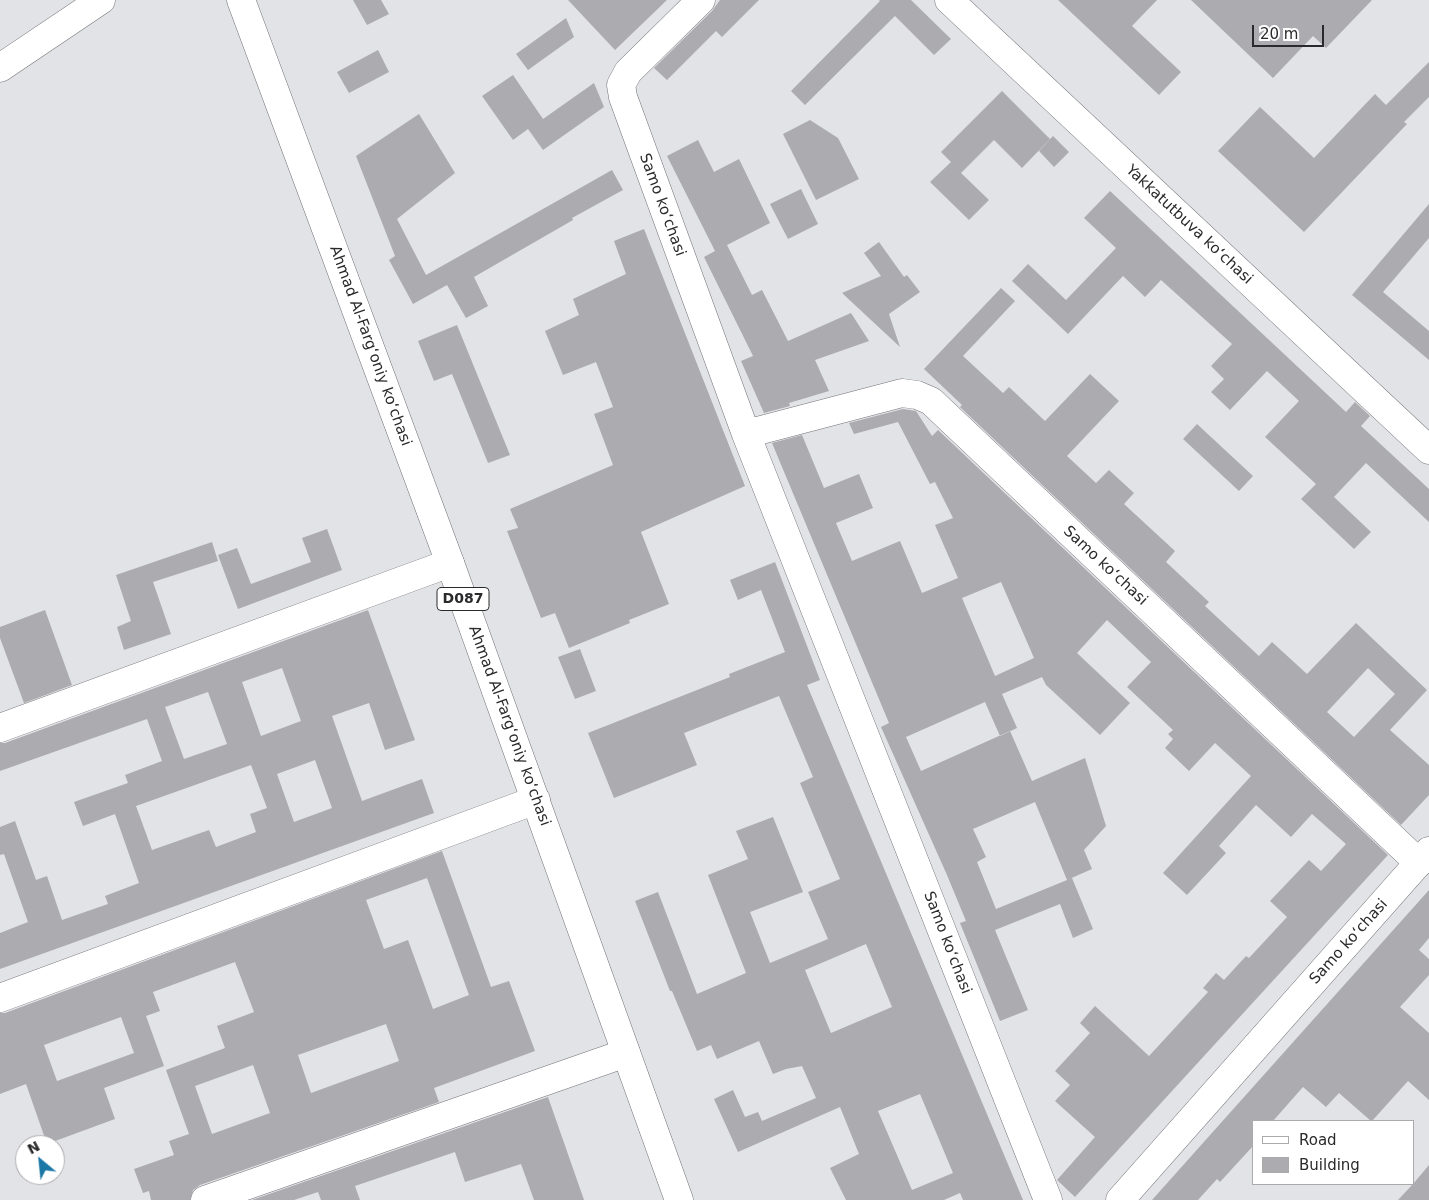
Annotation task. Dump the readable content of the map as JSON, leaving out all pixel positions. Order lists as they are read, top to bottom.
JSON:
{
  "streets": {
    "street": [
      "Samo koʻchasi",
      "Yakkatutbuva koʻchasi",
      "Ahmad Al-Fargʻoniy koʻchasi",
      "D087"
    ]
  },
  "legend": ["Road", "Building"],
  "scale_bar": "20 m",
  "north": "top left"
}
